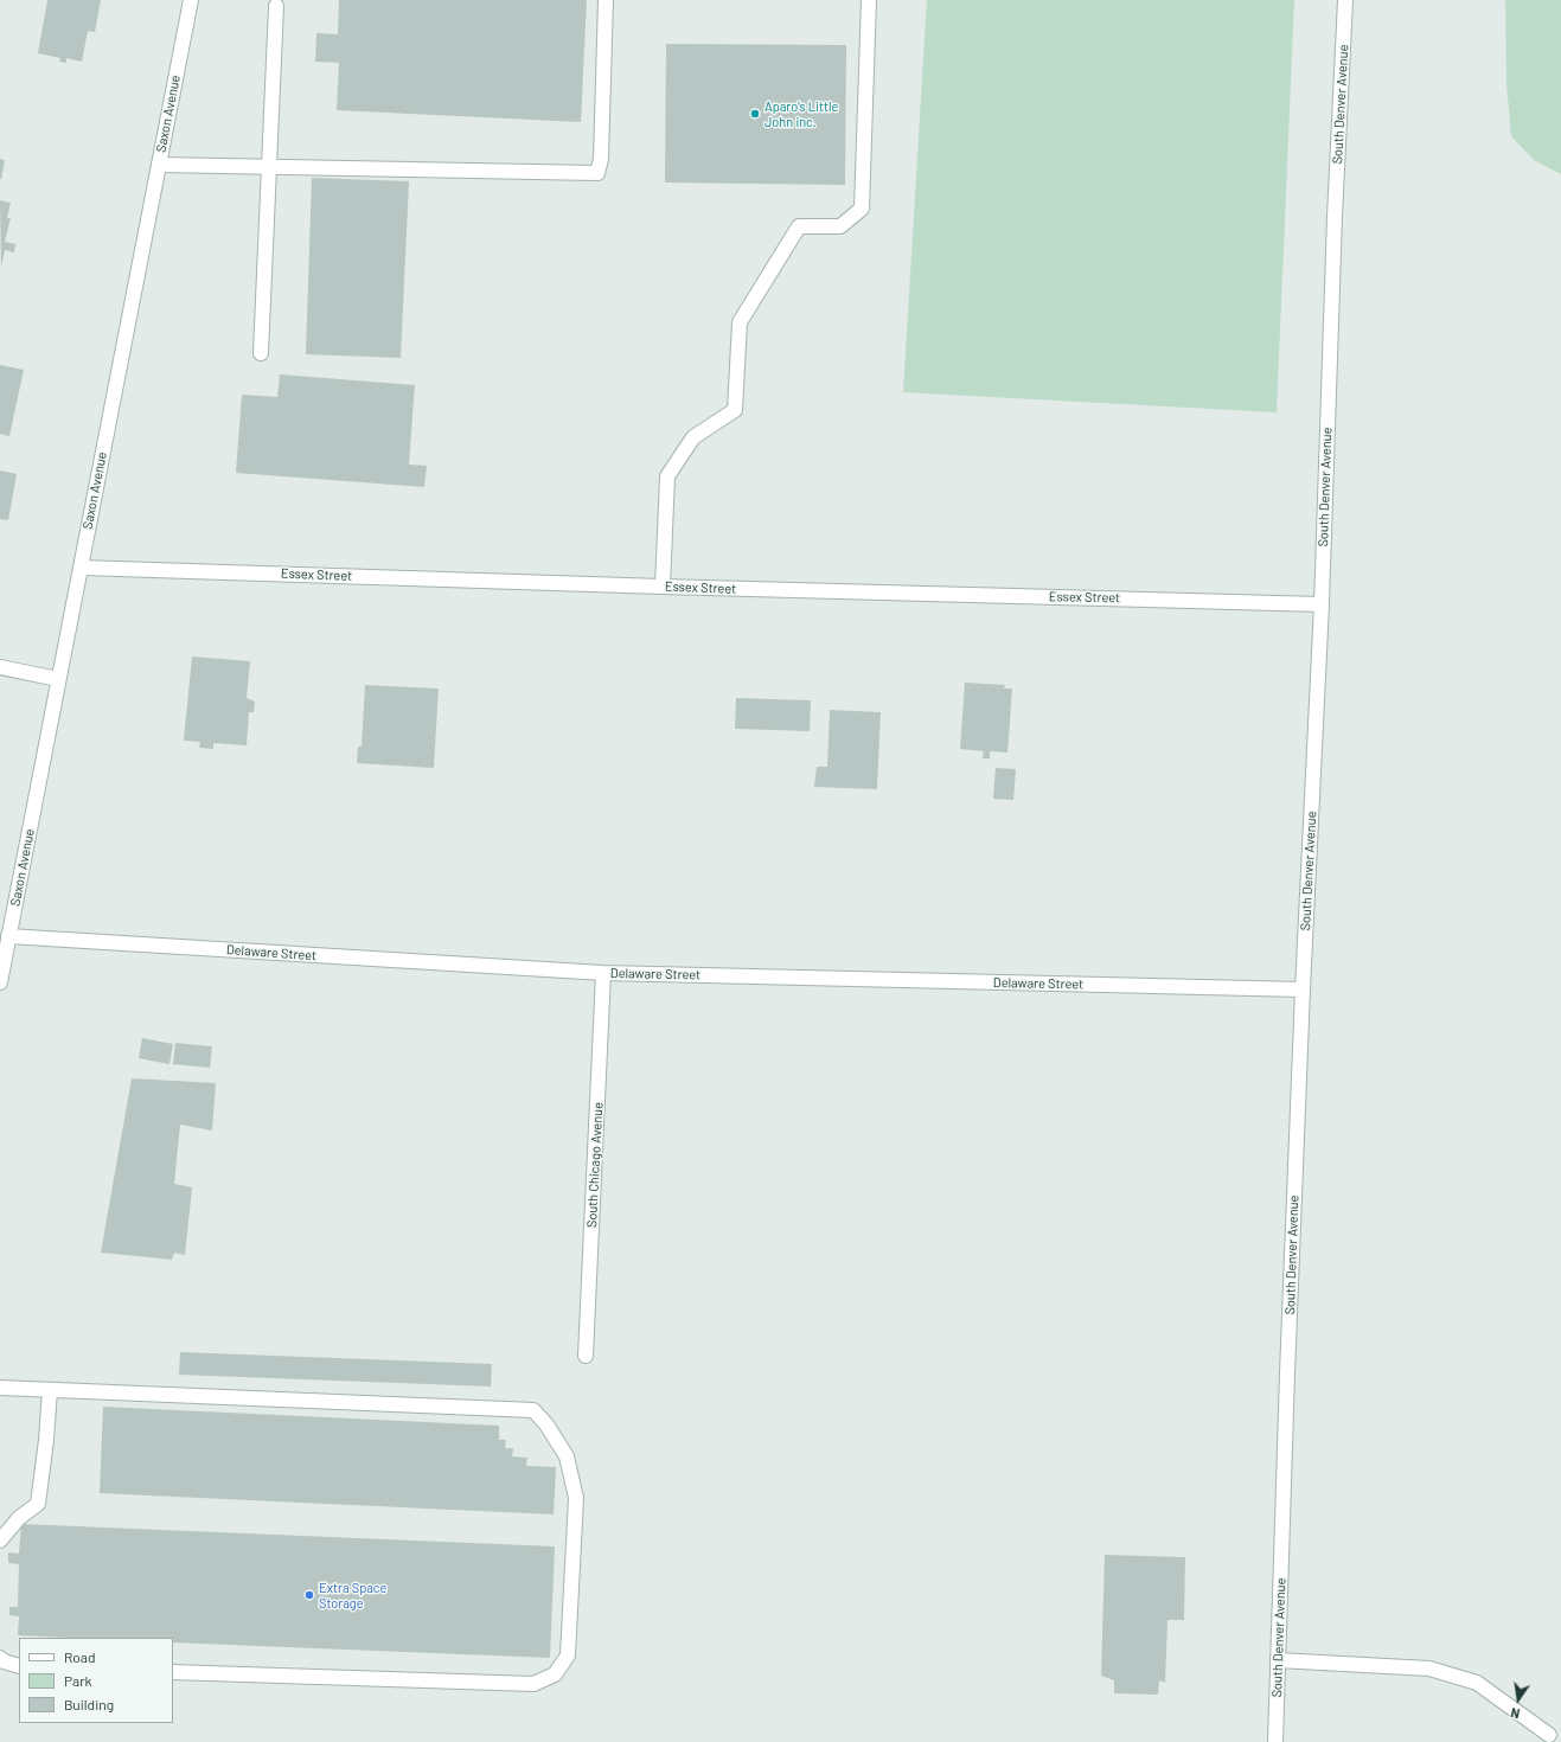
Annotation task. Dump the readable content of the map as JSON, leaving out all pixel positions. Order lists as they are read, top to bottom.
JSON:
{
  "streets": {
    "street": [
      "South Denver Avenue",
      "Saxon Avenue",
      "Essex Street",
      "Delaware Street",
      "South Chicago Avenue"
    ]
  },
  "crossings": [
    ["South Denver Avenue", "Essex Street"],
    ["South Denver Avenue", "Delaware Street"],
    ["Saxon Avenue", "Essex Street"],
    ["Saxon Avenue", "Delaware Street"],
    ["Delaware Street", "South Chicago Avenue"]
  ],
  "places": ["Aparo's Little John inc.", "Extra Space Storage"],
  "legend": ["Road", "Park", "Building"],
  "north": "bottom"
}
